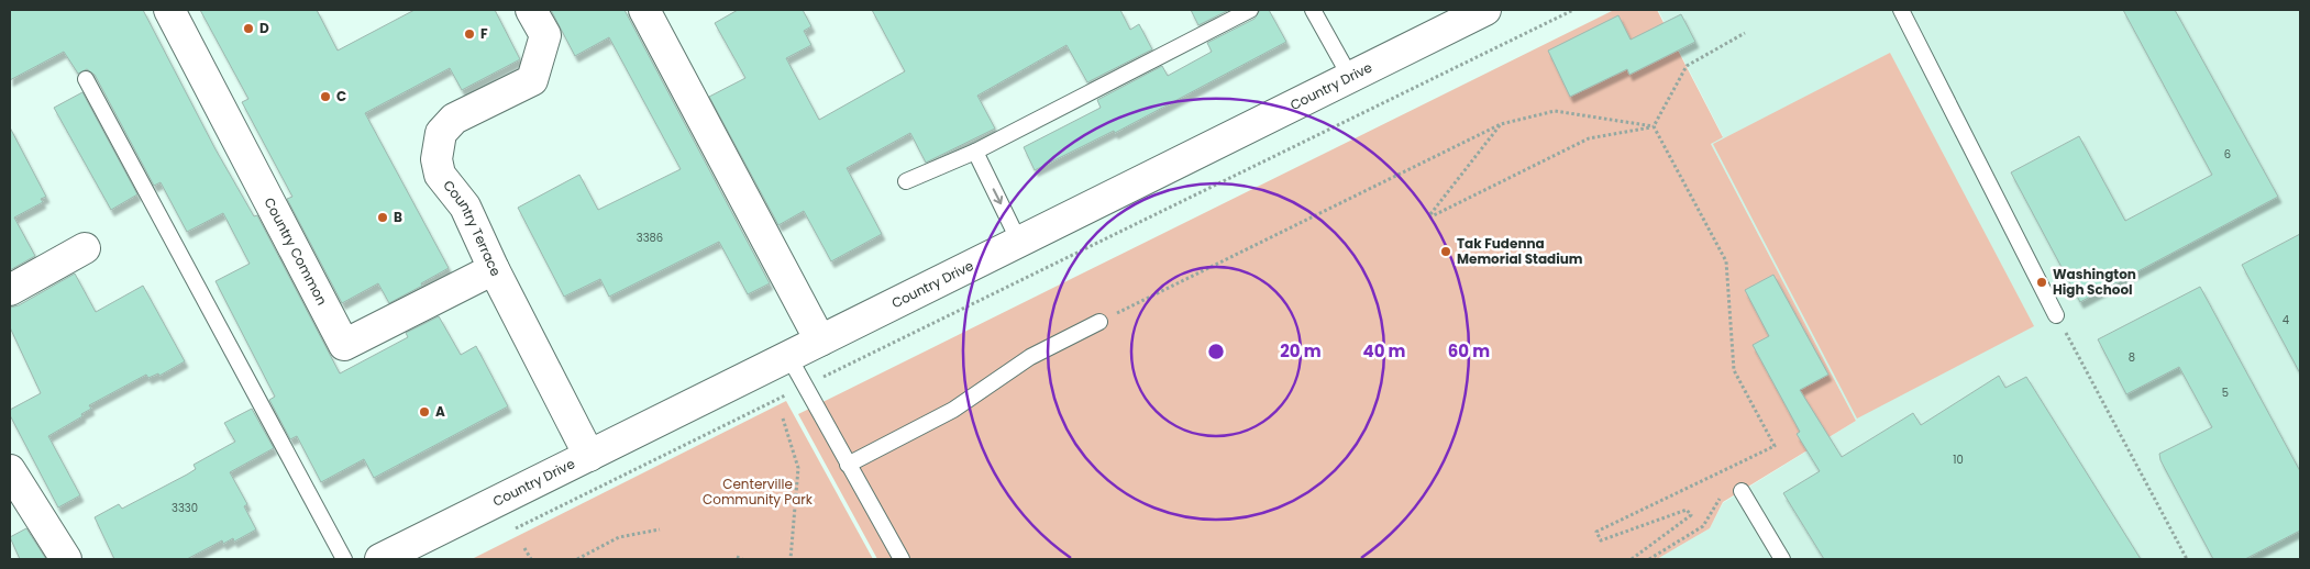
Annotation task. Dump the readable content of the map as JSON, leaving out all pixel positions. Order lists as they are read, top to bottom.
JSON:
{
  "streets": {
    "street": ["Country Drive", "Country Terrace", "Country Common"]
  },
  "crossings": [
    ["Country Drive", "Country Terrace"],
    ["Country Terrace", "Country Common"]
  ],
  "parks": ["Centerville Community Park"],
  "places": [
    "D",
    "F",
    "C",
    "B",
    "Tak Fudenna Memorial Stadium",
    "Washington High School",
    "A"
  ],
  "house_numbers": [
    "6",
    "3386",
    "4",
    "8",
    "5",
    "10",
    "3330"
  ],
  "rings": ["20 m", "40 m", "60 m"]
}
